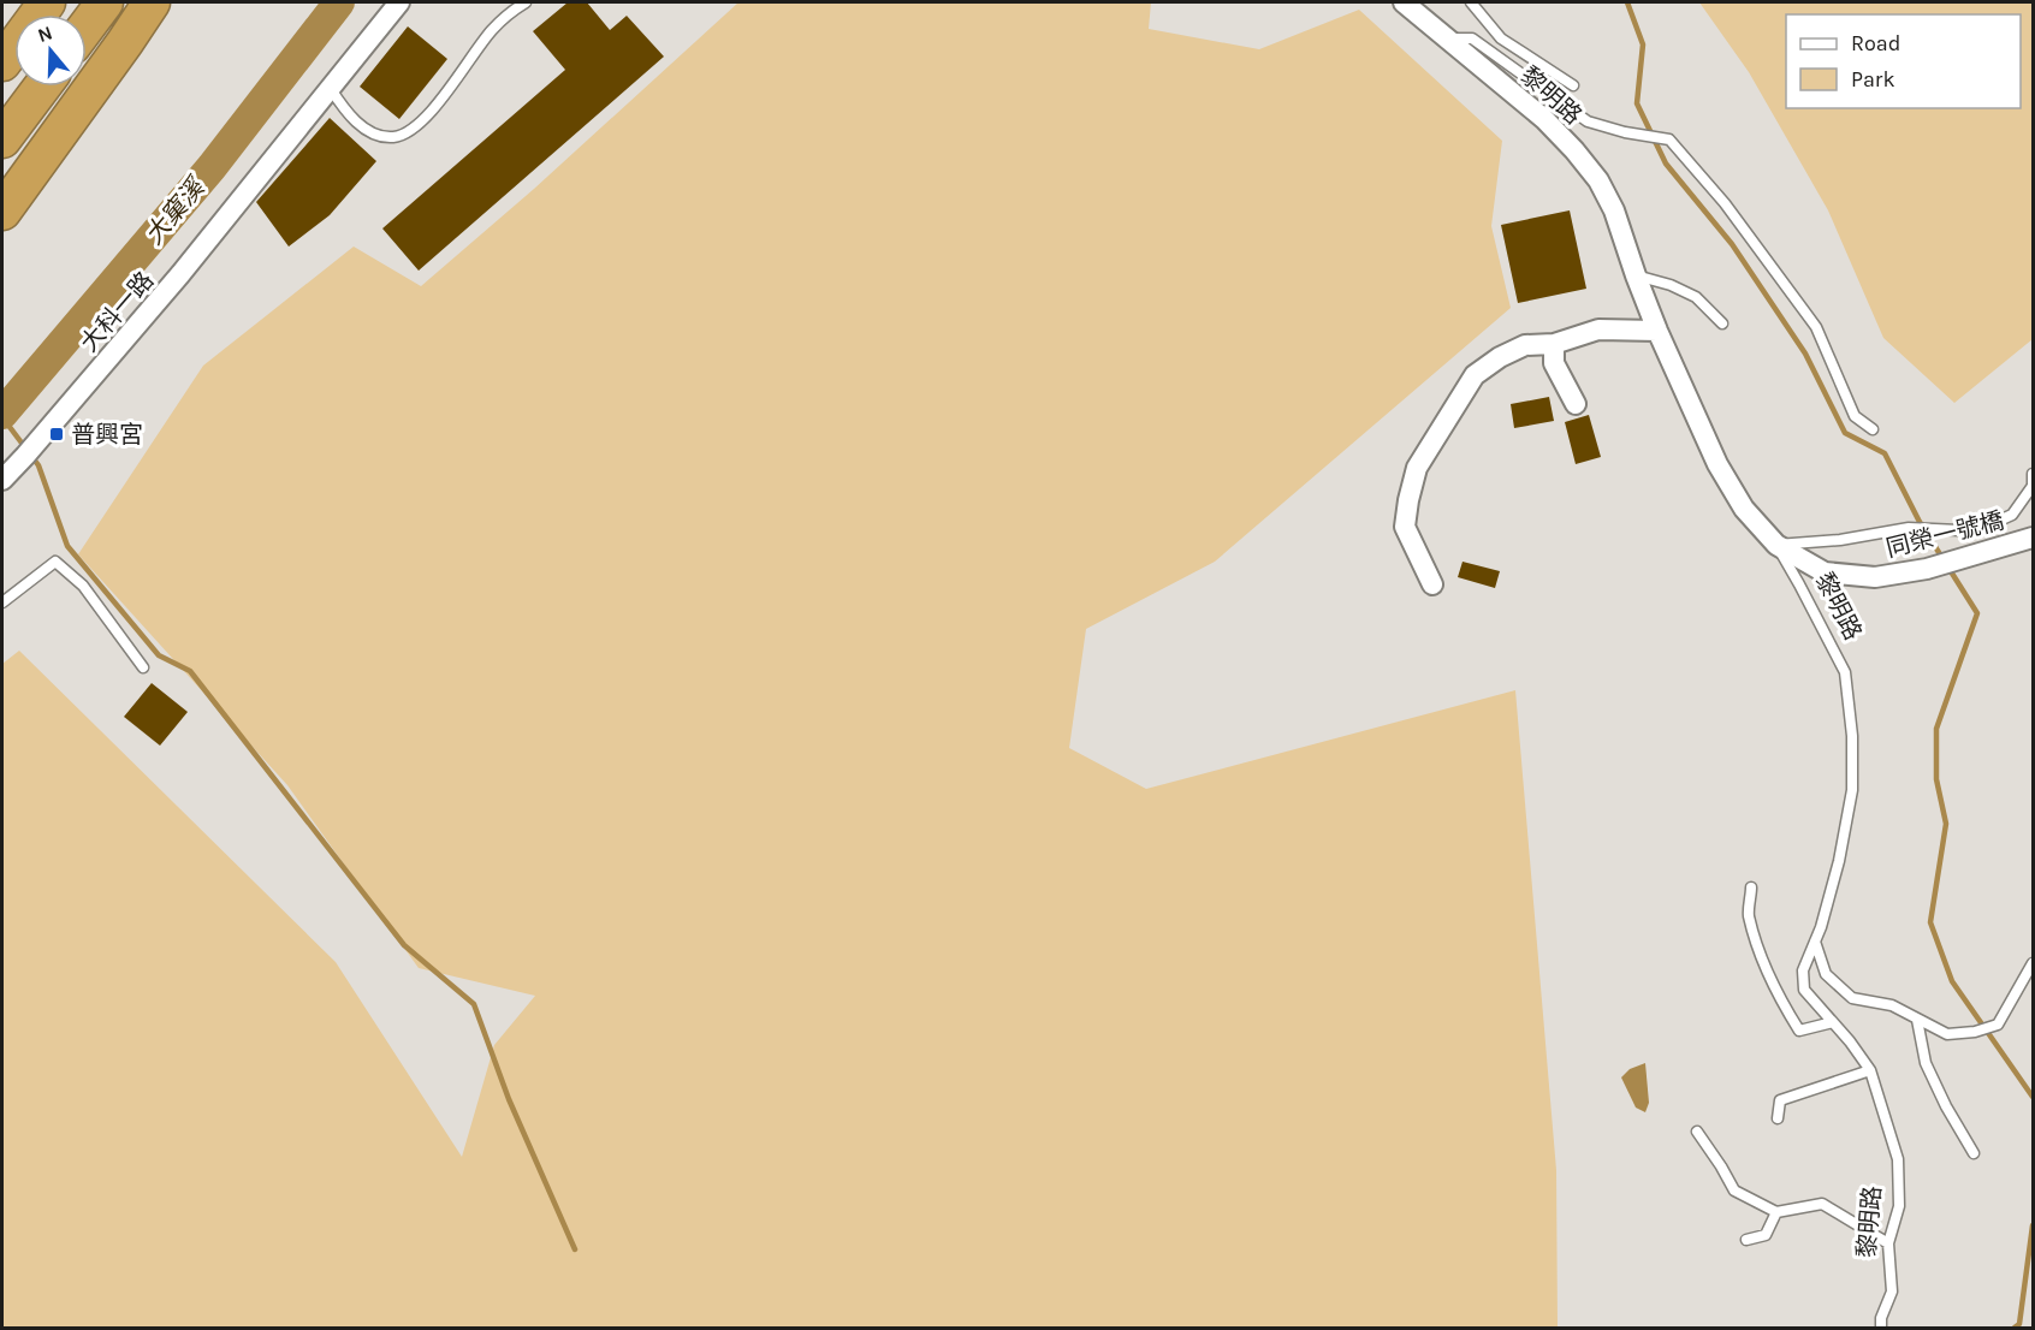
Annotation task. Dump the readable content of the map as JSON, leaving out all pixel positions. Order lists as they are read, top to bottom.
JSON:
{
  "streets": {
    "street": ["黎明路", "大科一路", "同榮一號橋"]
  },
  "crossings": [
    ["黎明路", "同榮一號橋"]
  ],
  "water": ["大窠溪"],
  "places": {
    "transit": ["普興宮"]
  },
  "legend": ["Road", "Park"],
  "north": "top"
}
